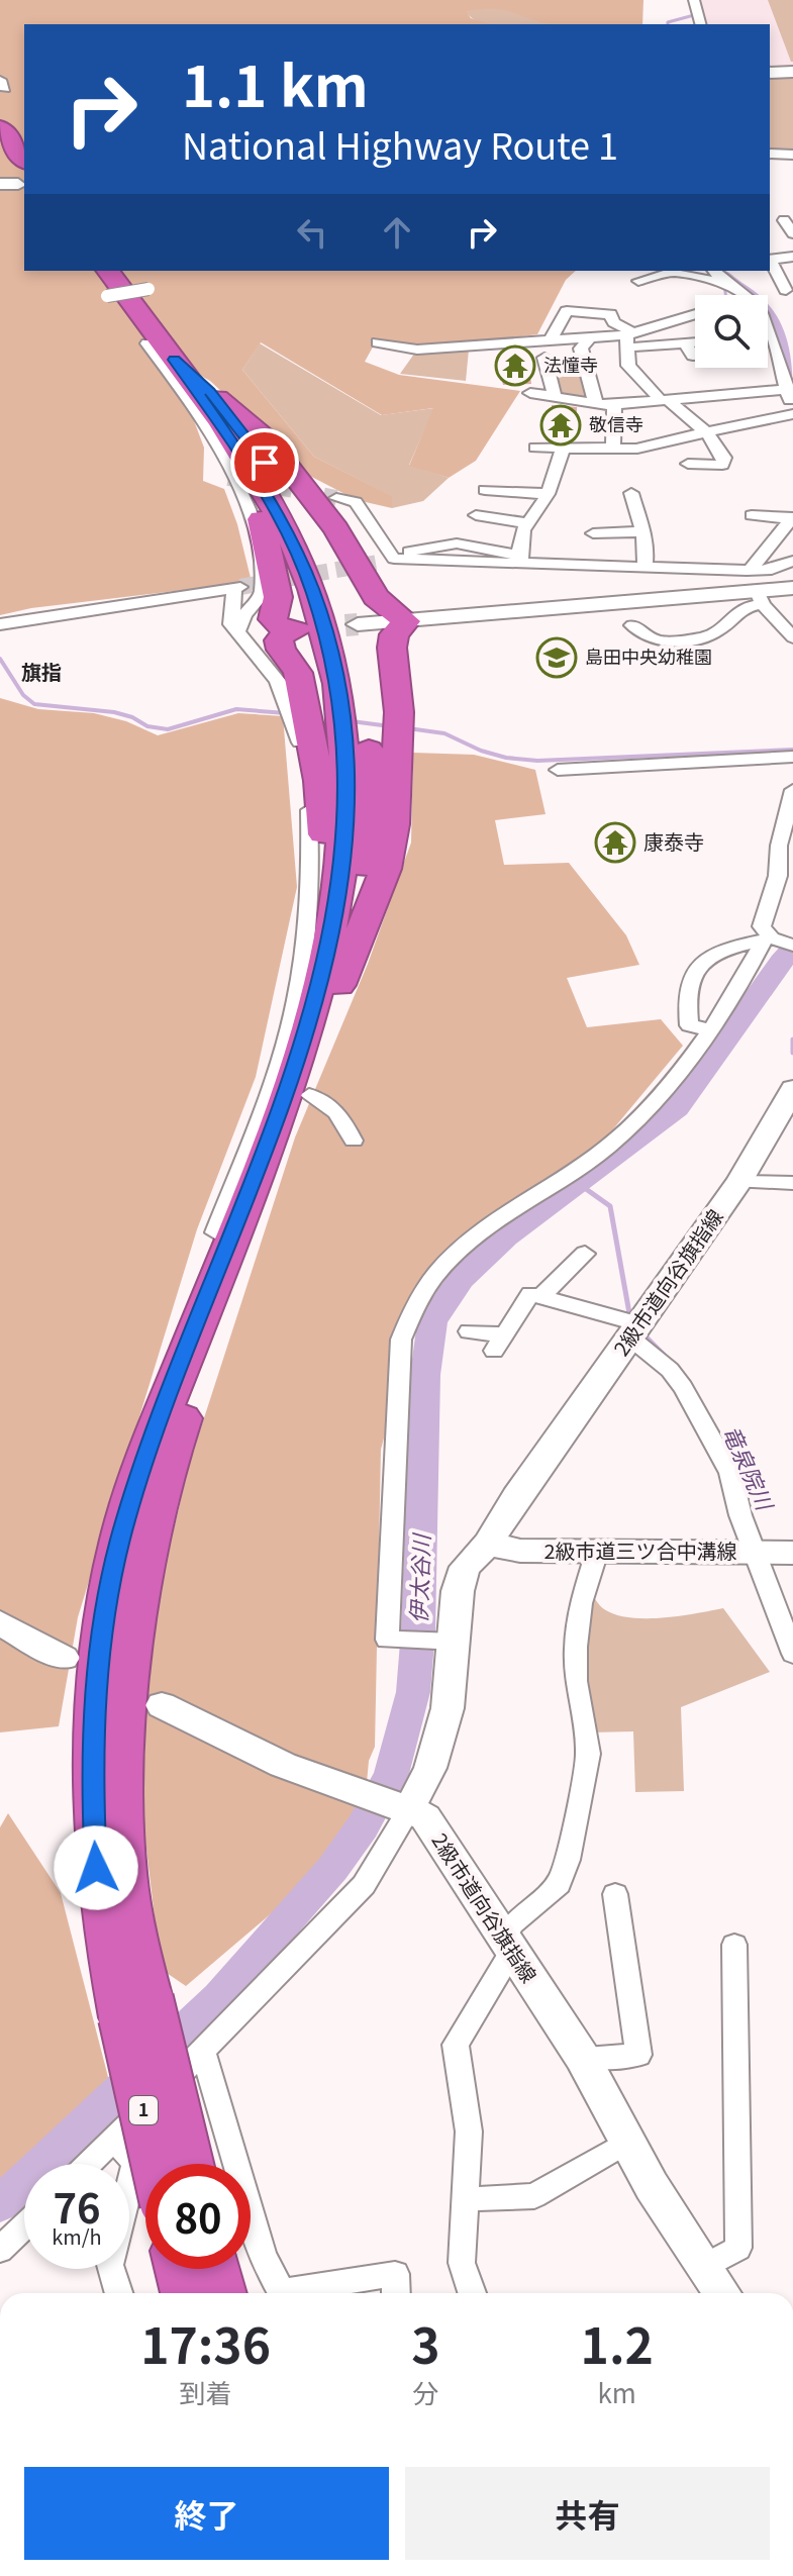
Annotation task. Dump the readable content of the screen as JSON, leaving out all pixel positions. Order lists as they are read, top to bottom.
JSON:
{
  "streets": {
    "highway": ["1"],
    "street": ["2級市道向谷旗指線", "2級市道三ツ合中溝線"]
  },
  "crossings": [
    ["2級市道向谷旗指線", "2級市道三ツ合中溝線"]
  ],
  "districts": ["旗指"],
  "water": ["竜泉院川", "伊太谷川"],
  "places": {
    "temple": ["法憧寺", "敬信寺", "康泰寺"],
    "school or university": ["島田中央幼稚園"]
  },
  "page": {
    "turn": ["1.1 km", "National Highway Route 1"],
    "speed": "76 km/h",
    "limit": "80",
    "eta": [
      "17:36",
      "到着",
      "3",
      "分",
      "1.2",
      "km"
    ],
    "buttons": ["終了", "共有"]
  }
}
